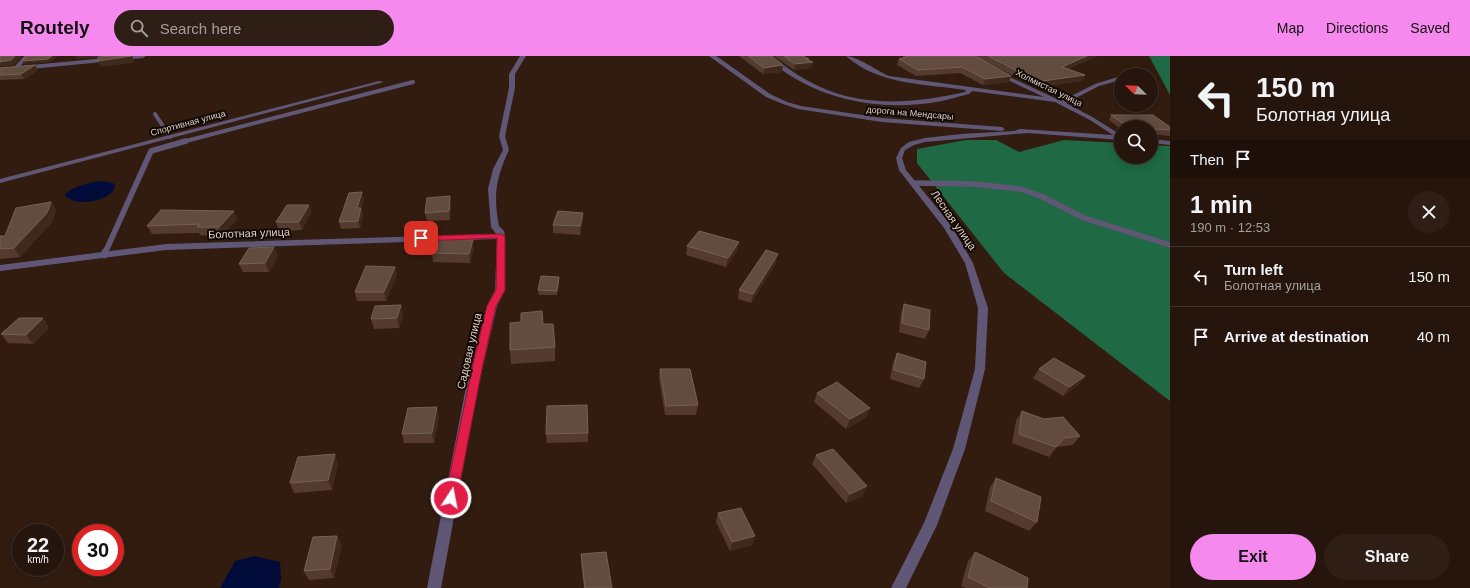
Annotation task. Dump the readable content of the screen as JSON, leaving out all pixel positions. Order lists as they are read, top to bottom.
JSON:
{
  "streets": {
    "street": [
      "Холмистая улица",
      "дорога на Мендсары",
      "Спортивная улица",
      "Лесная улица",
      "Болотная улица",
      "Садовая улица"
    ]
  },
  "crossings": [
    ["дорога на Мендсары", "Лесная улица"],
    ["Болотная улица", "Садовая улица"]
  ],
  "north": "top left",
  "page": {
    "header": "Routely",
    "search": "Search here",
    "nav": ["Map", "Directions", "Saved"],
    "turn": ["150 m", "Болотная улица"],
    "then": "Then",
    "heading": ["1 min", "190 m · 12:53"],
    "list": [
      {
        "name": "Turn left",
        "note": "Болотная улица",
        "value": "150 m"
      },
      {
        "name": "Arrive at destination",
        "value": "40 m"
      }
    ],
    "speed": "22 km/h",
    "limit": "30",
    "buttons": ["Exit", "Share"]
  }
}
